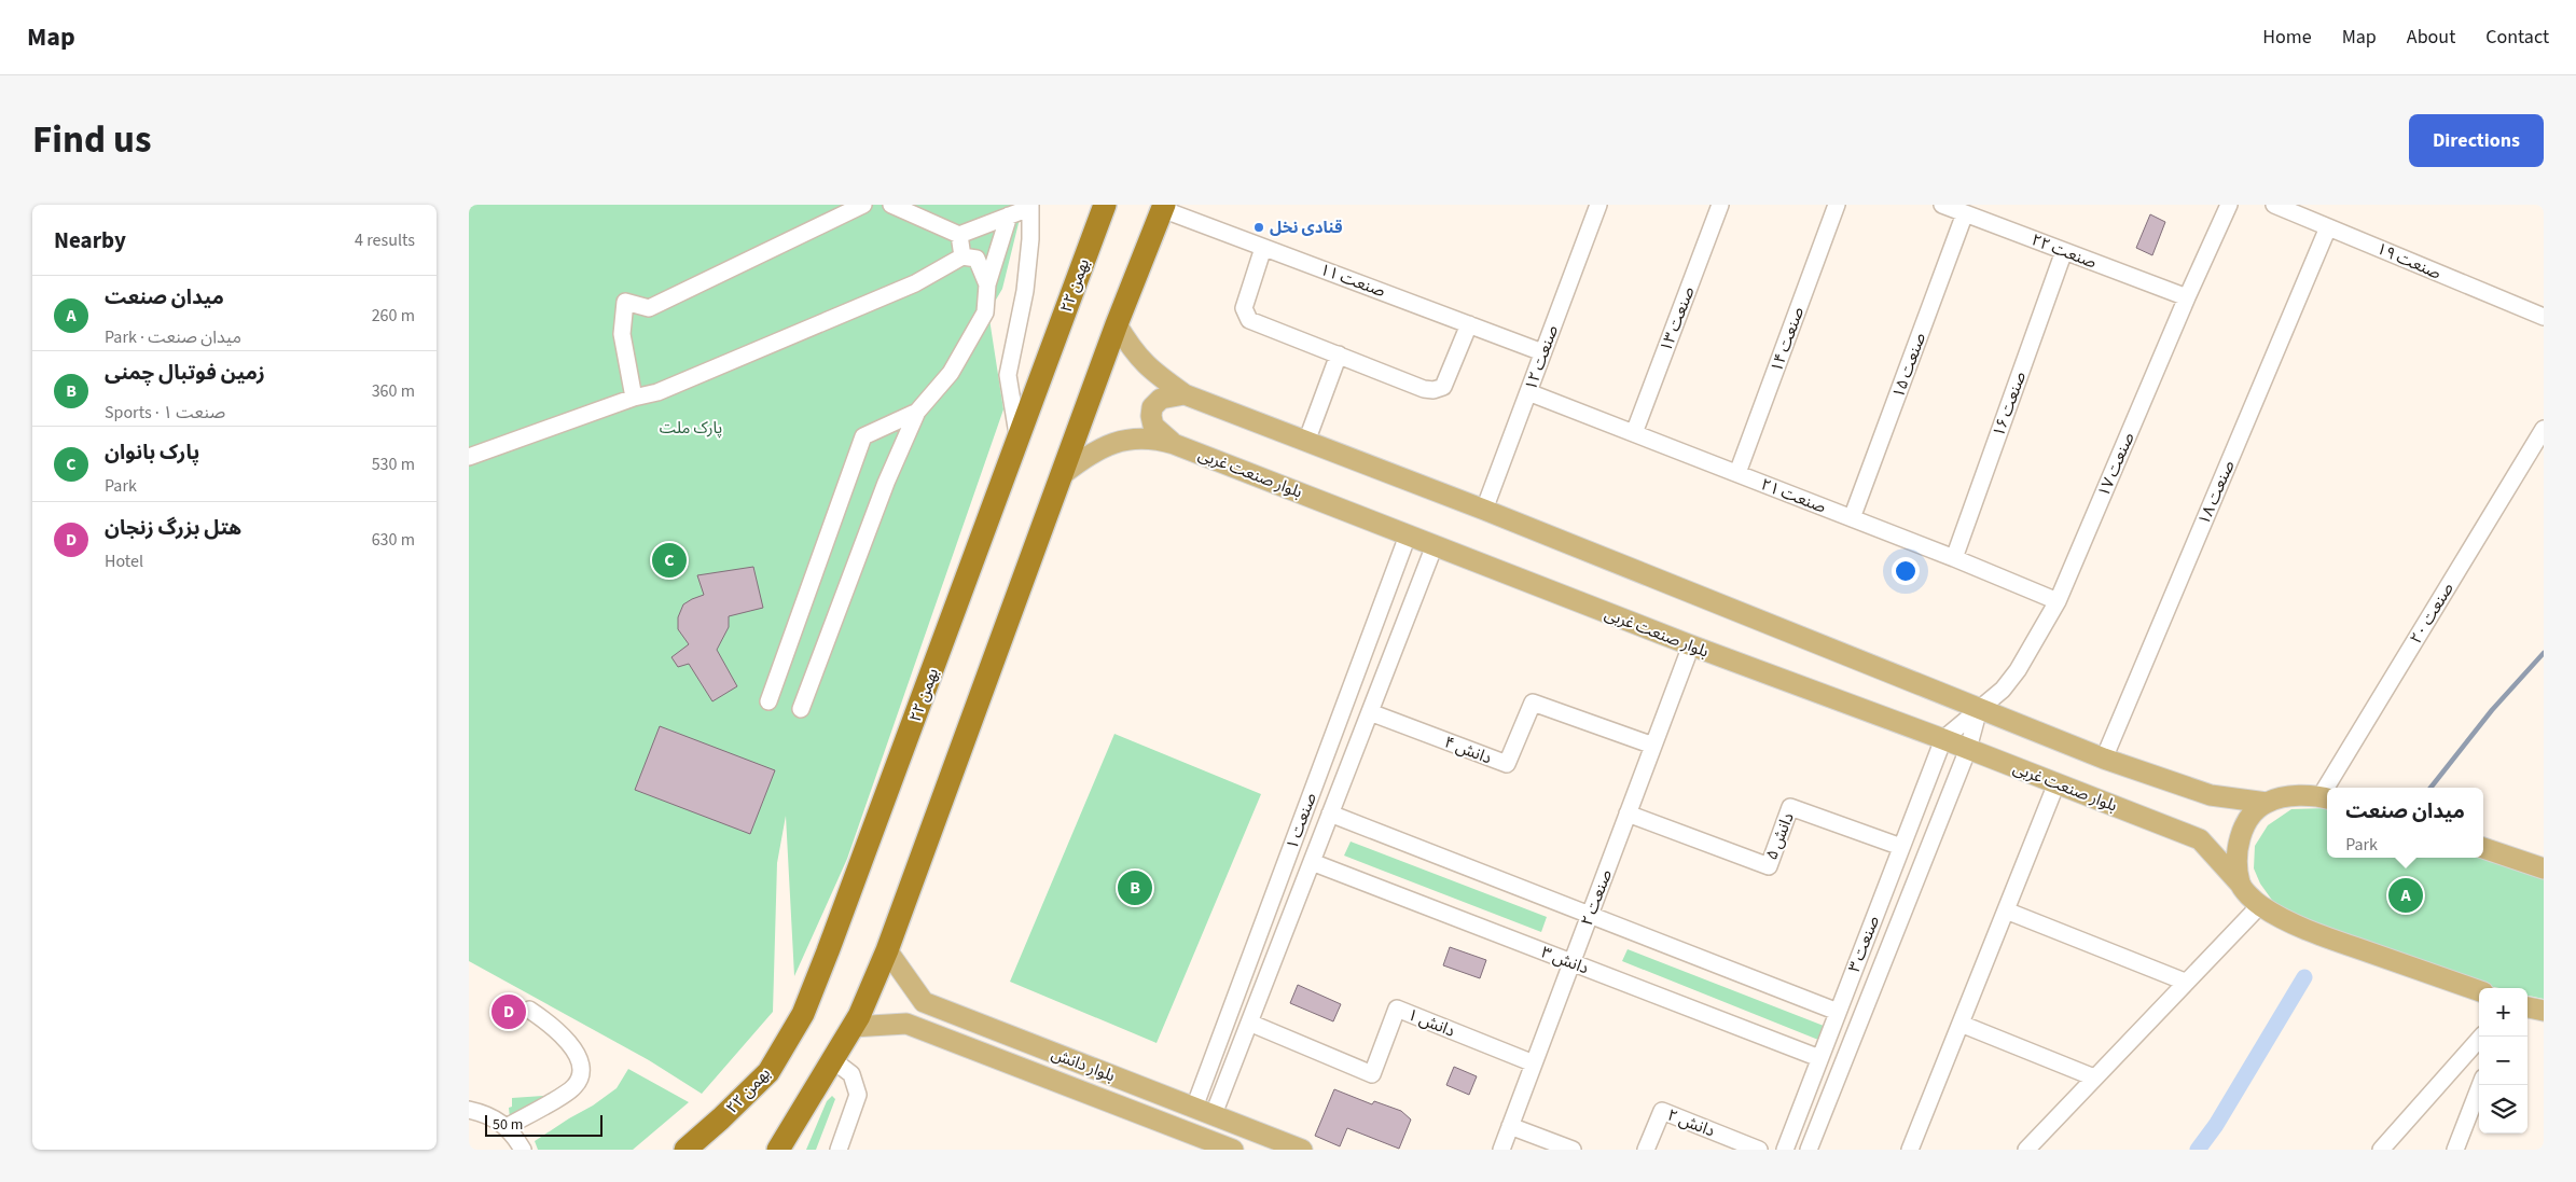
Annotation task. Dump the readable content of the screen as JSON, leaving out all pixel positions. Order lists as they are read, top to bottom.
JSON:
{
  "streets": {
    "highway": ["۲۲ بهمن"],
    "main road": ["بلوار صنعت غربی", "بلوار دانش"],
    "street": [
      "صنعت ۲۲",
      "صنعت ۱۹",
      "صنعت ۱۱",
      "صنعت ۱۳",
      "صنعت ۱۴",
      "صنعت ۱۲",
      "صنعت ۱۵",
      "صنعت ۱۶",
      "صنعت ۱۷",
      "صنعت ۱۸",
      "صنعت ۲۱",
      "صنعت ۲۰",
      "دانش ۴",
      "صنعت ۱",
      "دانش ۵",
      "صنعت ۲",
      "صنعت ۳",
      "دانش ۳",
      "دانش ۱",
      "دانش ۲"
    ]
  },
  "crossings": [
    ["صنعت ۲۲", "صنعت ۱۵"],
    ["صنعت ۲۲", "صنعت ۱۶"],
    ["صنعت ۲۲", "صنعت ۱۷"],
    ["صنعت ۱۹", "صنعت ۱۸"],
    ["صنعت ۱۱", "صنعت ۱۲"],
    ["صنعت ۱۳", "صنعت ۲۱"],
    ["صنعت ۱۴", "صنعت ۲۱"],
    ["صنعت ۱۲", "صنعت ۲۱"],
    ["صنعت ۱۵", "صنعت ۲۱"],
    ["صنعت ۱۶", "صنعت ۲۱"],
    ["صنعت ۱۷", "بلوار صنعت غربی"],
    ["صنعت ۱۷", "صنعت ۲۱"],
    ["صنعت ۱۷", "صنعت ۳"],
    ["بلوار صنعت غربی", "صنعت ۱"],
    ["بلوار صنعت غربی", "صنعت ۲"],
    ["بلوار صنعت غربی", "صنعت ۳"],
    ["دانش ۴", "صنعت ۱"],
    ["دانش ۴", "صنعت ۲"],
    ["صنعت ۱", "دانش ۳"],
    ["صنعت ۱", "دانش ۱"],
    ["صنعت ۱", "بلوار دانش"],
    ["دانش ۵", "صنعت ۲"],
    ["دانش ۵", "صنعت ۳"],
    ["صنعت ۲", "دانش ۳"],
    ["صنعت ۲", "دانش ۱"],
    ["صنعت ۳", "دانش ۳"]
  ],
  "parks": ["پارک ملت"],
  "places": ["قنادی نخل"],
  "scale_bar": "50 m",
  "page": {
    "header": "Map",
    "nav": [
      "Home",
      "Map",
      "About",
      "Contact"
    ],
    "title": "Find us",
    "buttons": "Directions",
    "heading": ["Nearby", "4 results"],
    "list": [
      {
        "mark": "A",
        "name": "میدان صنعت",
        "note": "Park · میدان صنعت",
        "value": "260 m"
      },
      {
        "mark": "B",
        "name": "زمین فوتبال چمنی",
        "note": "Sports · صنعت ۱",
        "value": "360 m"
      },
      {
        "mark": "C",
        "name": "پارک بانوان",
        "note": "Park",
        "value": "530 m"
      },
      {
        "mark": "D",
        "name": "هتل بزرگ زنجان",
        "note": "Hotel",
        "value": "630 m"
      }
    ],
    "pins": [
      "C",
      "B",
      "A",
      "D"
    ],
    "popup": ["میدان صنعت", "Park"],
    "map_buttons": ["+", "−"],
    "scale": "50 m"
  }
}
